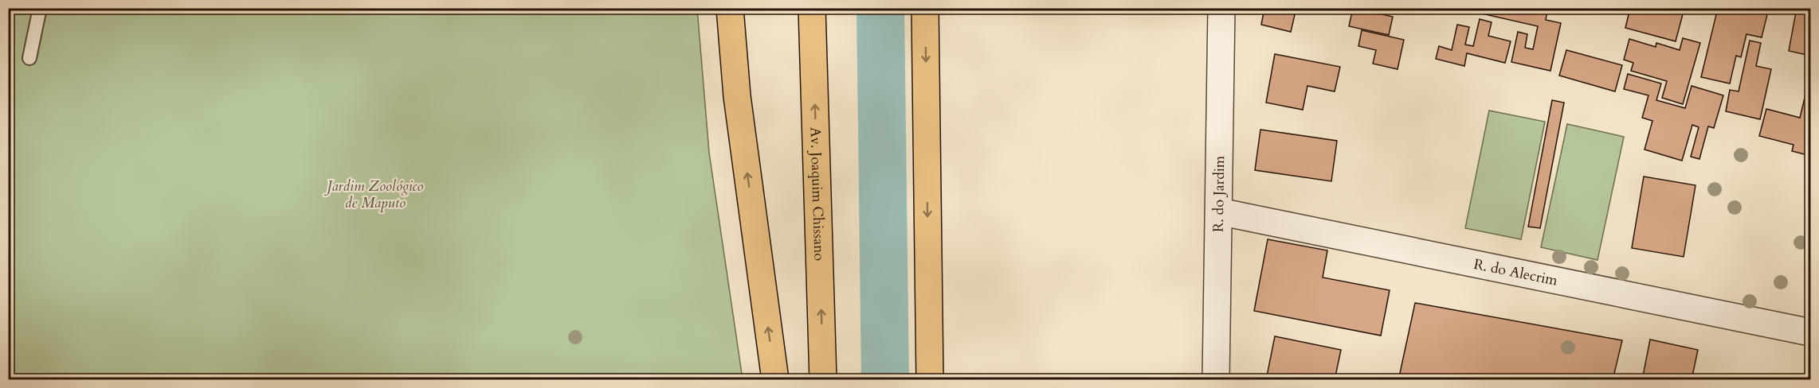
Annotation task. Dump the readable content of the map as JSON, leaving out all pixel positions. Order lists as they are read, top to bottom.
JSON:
{
  "streets": {
    "main road": ["Av. Joaquim Chissano"],
    "street": ["R. do Jardim", "R. do Alecrim"]
  },
  "crossings": [
    ["R. do Jardim", "R. do Alecrim"]
  ],
  "parks": ["Jardim Zoológico de Maputo"]
}
